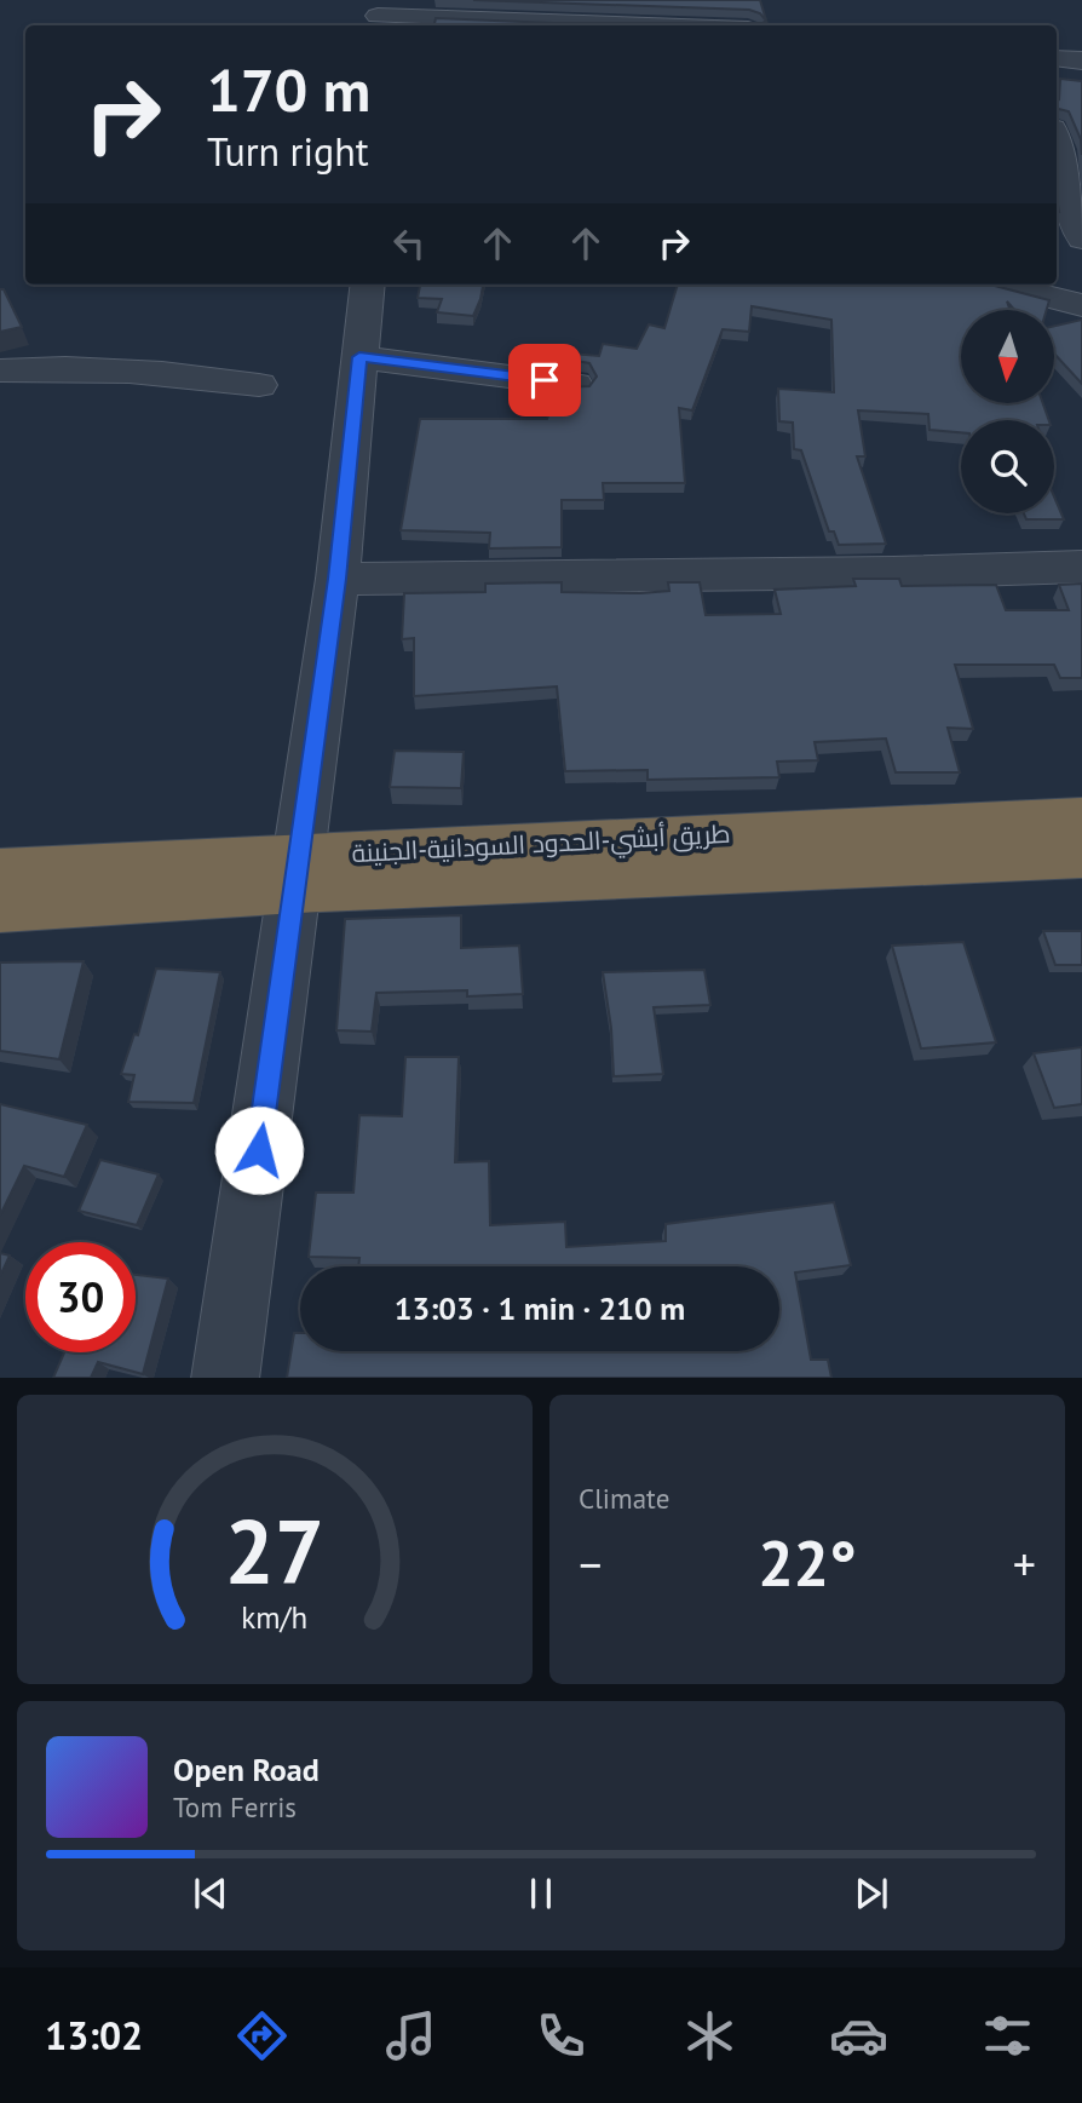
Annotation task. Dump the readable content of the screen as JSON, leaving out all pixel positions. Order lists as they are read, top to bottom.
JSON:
{
  "streets": {
    "highway": ["طريق أبشي-الحدود السودانية-الجنينة"]
  },
  "north": "bottom",
  "page": {
    "turn": ["170 m", "Turn right"],
    "limit": "30",
    "trip": "13:03 · 1 min · 210 m",
    "tile": "Climate",
    "heat": ["−", "22°", "+"],
    "song": ["Open Road", "Tom Ferris"],
    "tabs": "13:02",
    "gauge": ["27", "km/h"]
  }
}
